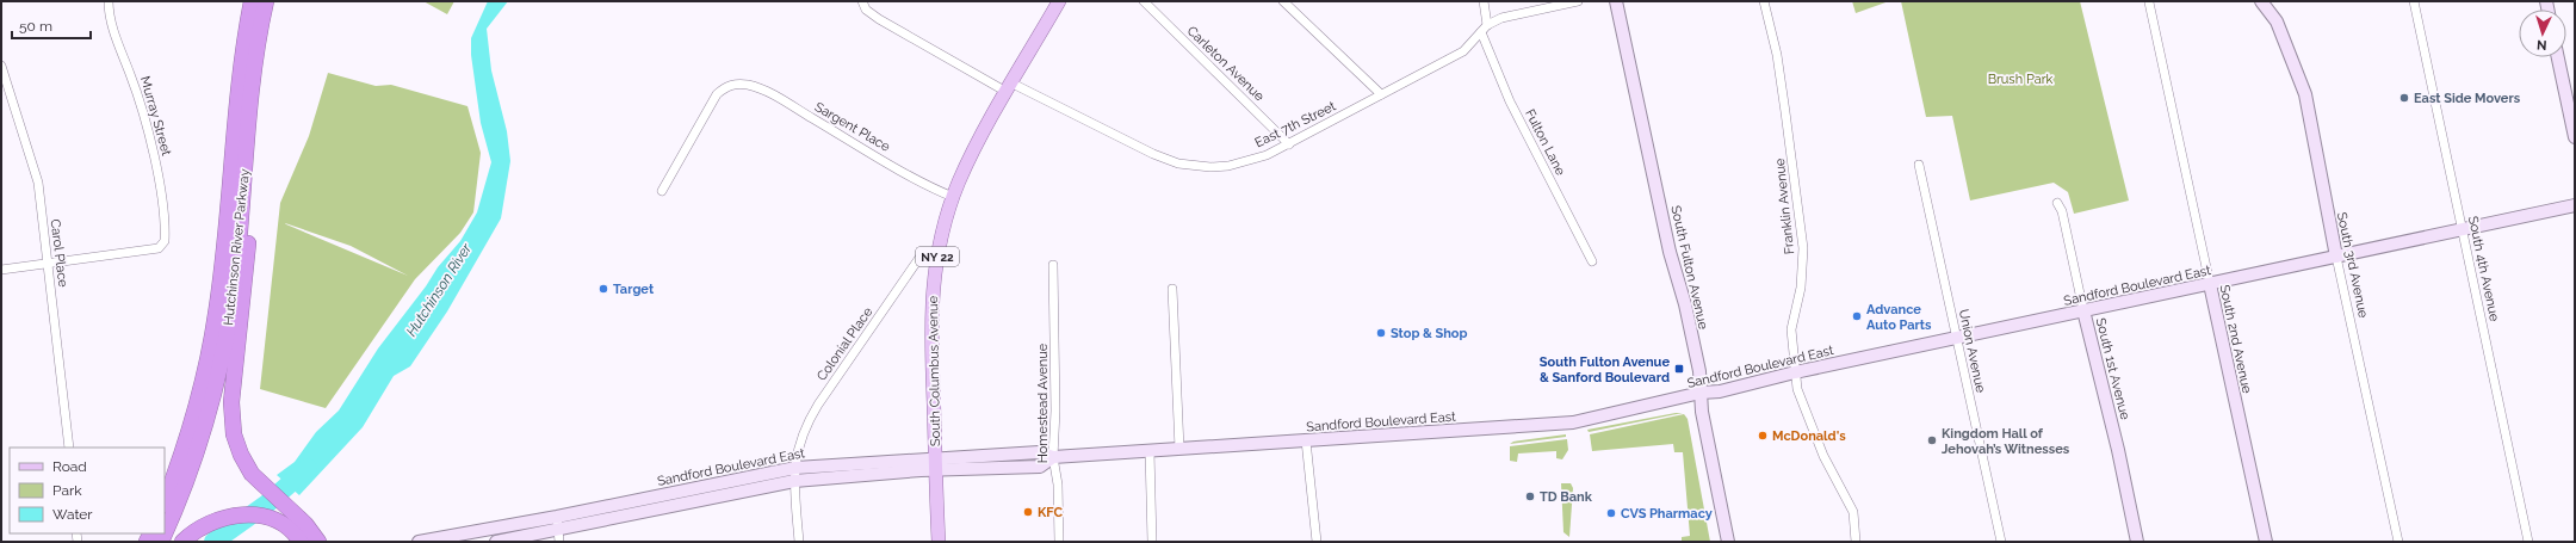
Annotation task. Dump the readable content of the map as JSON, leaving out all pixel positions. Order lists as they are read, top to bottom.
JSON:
{
  "streets": {
    "highway": ["Hutchinson River Parkway"],
    "main road": ["NY 22", "South Columbus Avenue"],
    "street": [
      "Carleton Avenue",
      "Murray Street",
      "East 7th Street",
      "Sargent Place",
      "Fulton Lane",
      "Franklin Avenue",
      "Carol Place",
      "South 3rd Avenue",
      "South Fulton Avenue",
      "South 4th Avenue",
      "Sandford Boulevard East",
      "South 2nd Avenue",
      "Colonial Place",
      "Union Avenue",
      "South 1st Avenue",
      "Homestead Avenue"
    ]
  },
  "crossings": [
    ["Carleton Avenue", "East 7th Street"],
    ["Murray Street", "Carol Place"],
    ["East 7th Street", "Fulton Lane"],
    ["East 7th Street", "South Columbus Avenue"],
    ["Sargent Place", "South Columbus Avenue"],
    ["Franklin Avenue", "Sandford Boulevard East"],
    ["South 3rd Avenue", "Sandford Boulevard East"],
    ["South Fulton Avenue", "Sandford Boulevard East"],
    ["South 4th Avenue", "Sandford Boulevard East"],
    ["Sandford Boulevard East", "South 2nd Avenue"],
    ["Sandford Boulevard East", "Colonial Place"],
    ["Sandford Boulevard East", "Union Avenue"],
    ["Sandford Boulevard East", "South 1st Avenue"],
    ["Sandford Boulevard East", "South Columbus Avenue"],
    ["Sandford Boulevard East", "Homestead Avenue"],
    ["Colonial Place", "South Columbus Avenue"]
  ],
  "water": ["Hutchinson River"],
  "parks": ["Brush Park"],
  "places": {
    "other": [
      "East Side Movers",
      "Target",
      "Advance Auto Parts",
      "Stop & Shop",
      "McDonald's",
      "Kingdom Hall of Jehovah’s Witnesses",
      "TD Bank",
      "KFC",
      "CVS Pharmacy"
    ],
    "transit": ["South Fulton Avenue & Sanford Boulevard"]
  },
  "legend": ["Road", "Park", "Water"],
  "scale_bar": "50 m",
  "north": "bottom"
}
